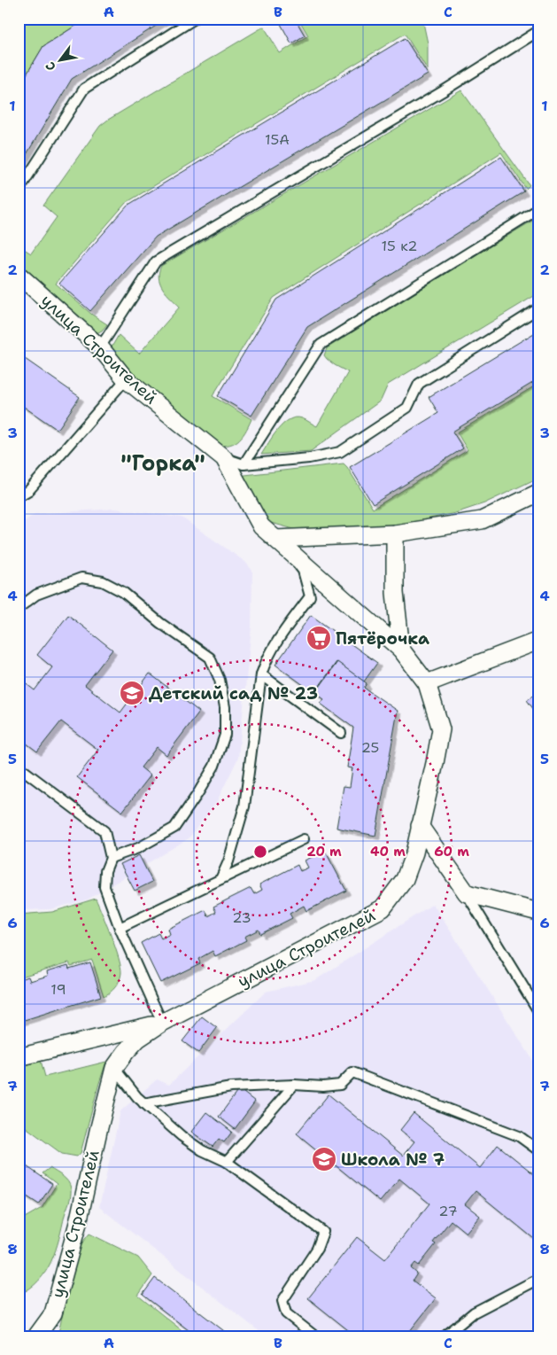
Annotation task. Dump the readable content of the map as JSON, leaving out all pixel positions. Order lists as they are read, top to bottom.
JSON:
{
  "streets": {
    "street": ["улица Строителей"]
  },
  "districts": ["\"Горка\""],
  "places": {
    "supermarket": ["Пятёрочка"],
    "school or university": ["Детский сад № 23", "Школа № 7"]
  },
  "house_numbers": [
    "15А",
    "15 к2",
    "25",
    "23",
    "19",
    "27"
  ],
  "north": "bottom left",
  "grid": {
    "columns": ["A", "B", "C"],
    "rows": [
      "1",
      "2",
      "3",
      "4",
      "5",
      "6",
      "7",
      "8"
    ]
  },
  "rings": ["20 m", "40 m", "60 m"]
}
